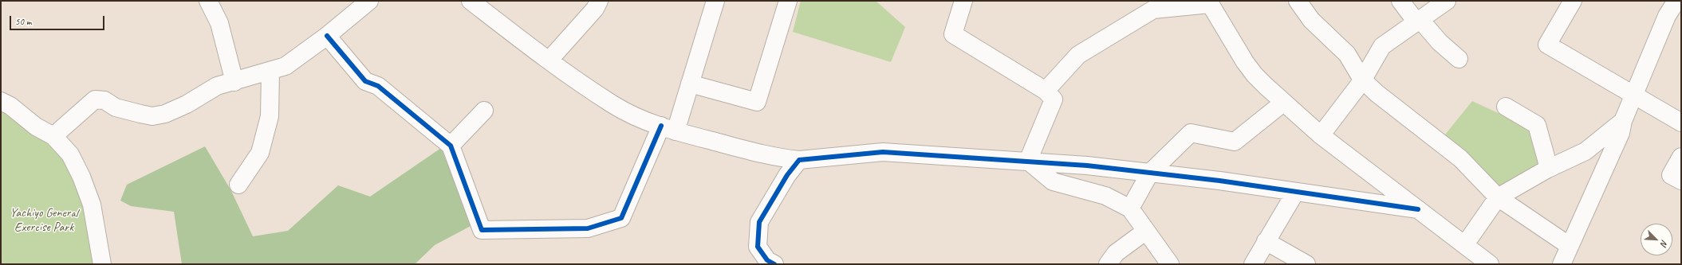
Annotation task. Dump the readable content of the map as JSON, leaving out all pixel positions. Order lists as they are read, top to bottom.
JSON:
{
  "parks": ["Yachiyo General Exercise Park"],
  "scale_bar": "50 m",
  "north": "bottom right"
}
